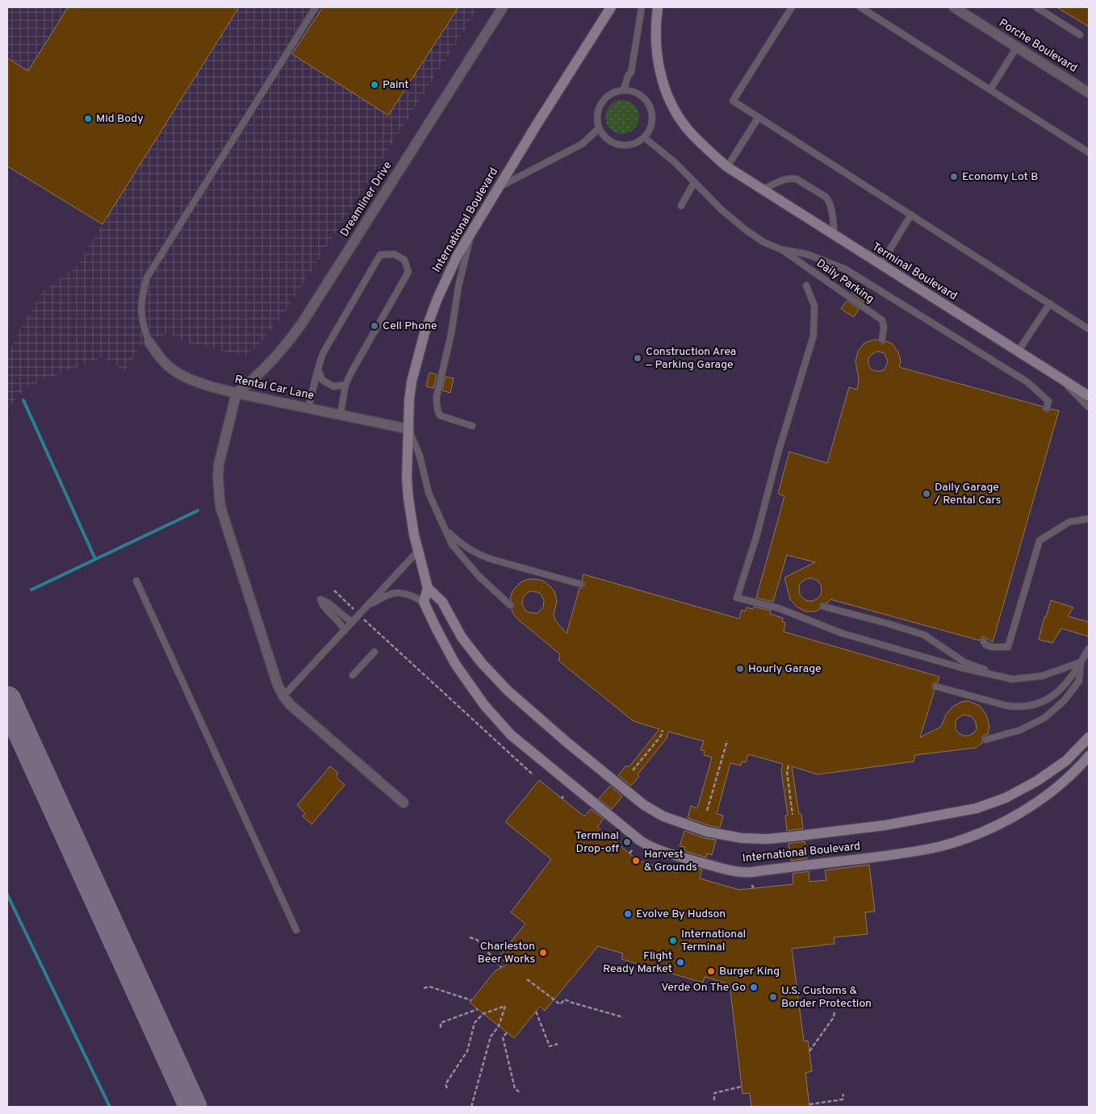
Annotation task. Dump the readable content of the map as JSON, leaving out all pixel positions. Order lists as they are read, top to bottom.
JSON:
{
  "streets": {
    "main road": ["International Boulevard", "Terminal Boulevard"],
    "street": ["Porche Boulevard", "Dreamliner Drive", "Rental Car Lane"],
    "lane": ["Daily Parking"]
  },
  "crossings": [
    ["Dreamliner Drive", "Rental Car Lane"],
    ["International Boulevard", "Rental Car Lane"]
  ],
  "places": [
    "Paint",
    "Mid Body",
    "Economy Lot B",
    "Cell Phone",
    "Construction Area — Parking Garage",
    "Daily Garage / Rental Cars",
    "Hourly Garage",
    "Terminal Drop-off",
    "Harvest & Grounds",
    "Evolve By Hudson",
    "International Terminal",
    "Charleston Beer Works",
    "Flight Ready Market",
    "Burger King",
    "Verde On The Go",
    "U.S. Customs & Border Protection"
  ]
}
